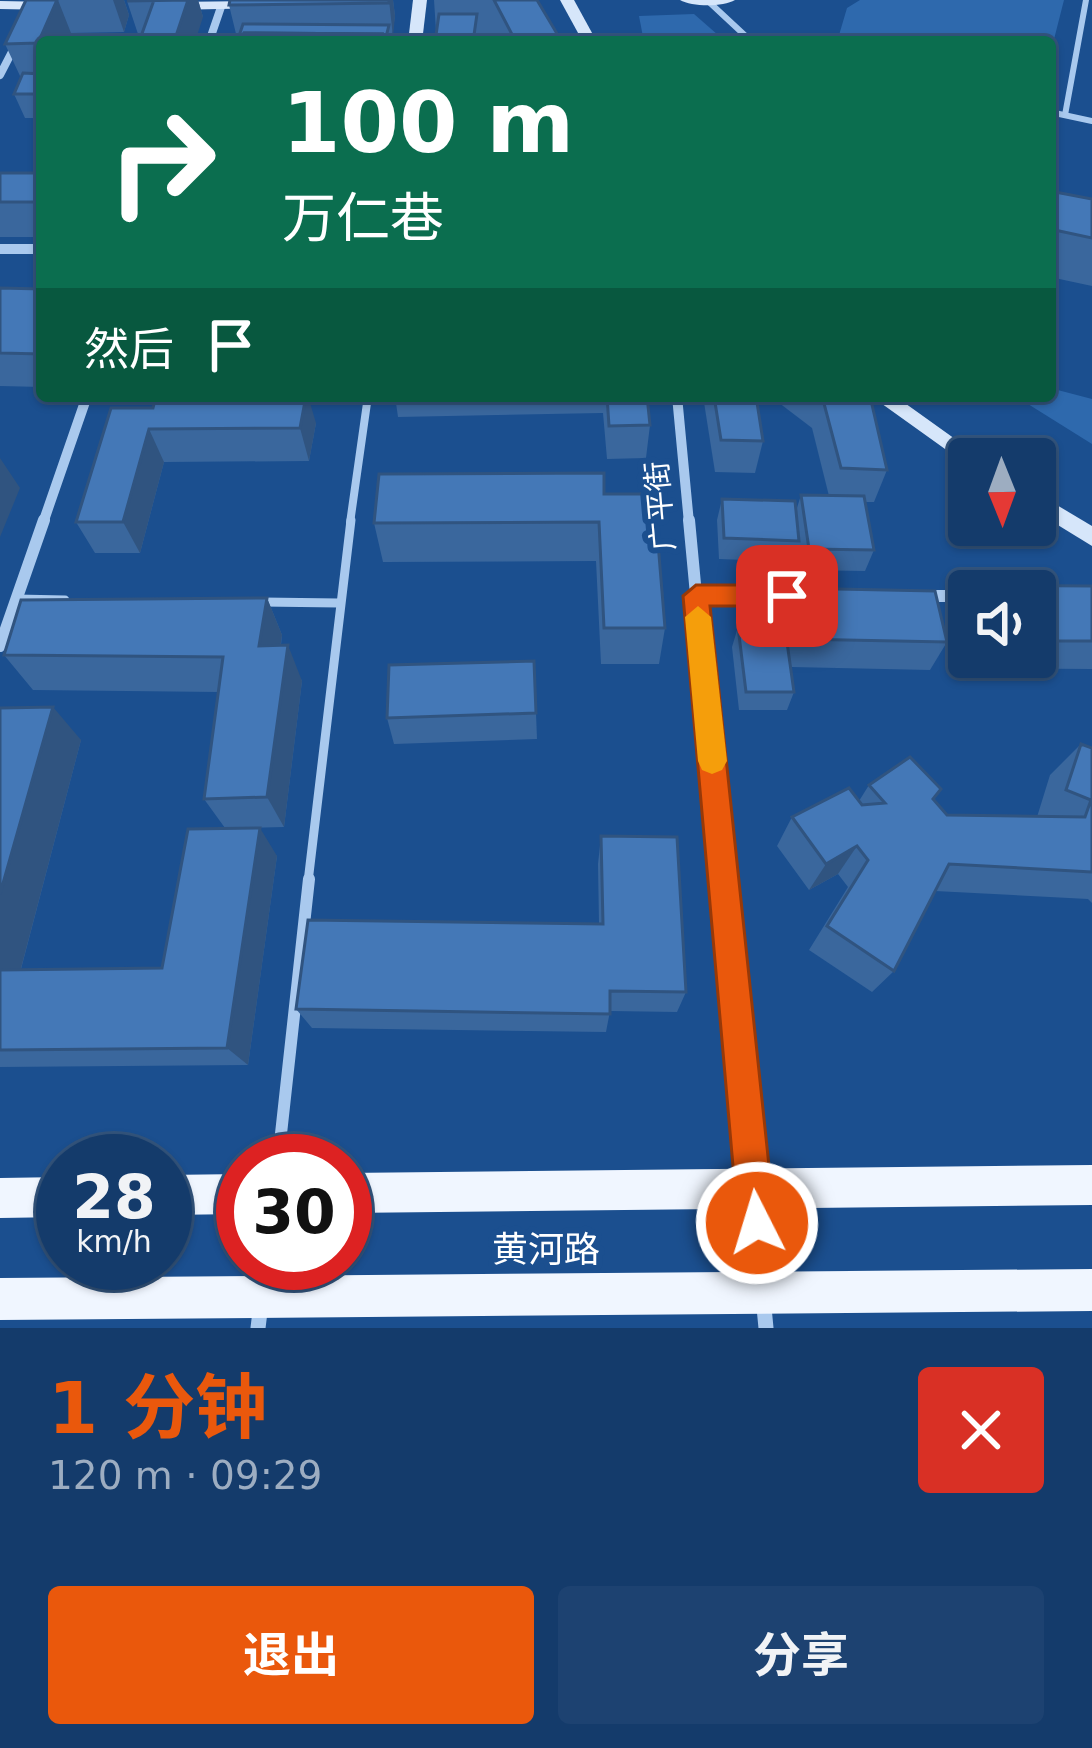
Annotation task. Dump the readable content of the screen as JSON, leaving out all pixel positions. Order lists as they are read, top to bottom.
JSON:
{
  "streets": {
    "main road": ["黄河路"],
    "street": ["广平街"]
  },
  "crossings": [
    ["广平街", "黄河路"]
  ],
  "north": "bottom",
  "page": {
    "turn": ["100 m", "万仁巷"],
    "then": "然后",
    "speed": "28 km/h",
    "limit": "30",
    "heading": ["1 分钟", "120 m · 09:29"],
    "buttons": ["退出", "分享"]
  }
}
